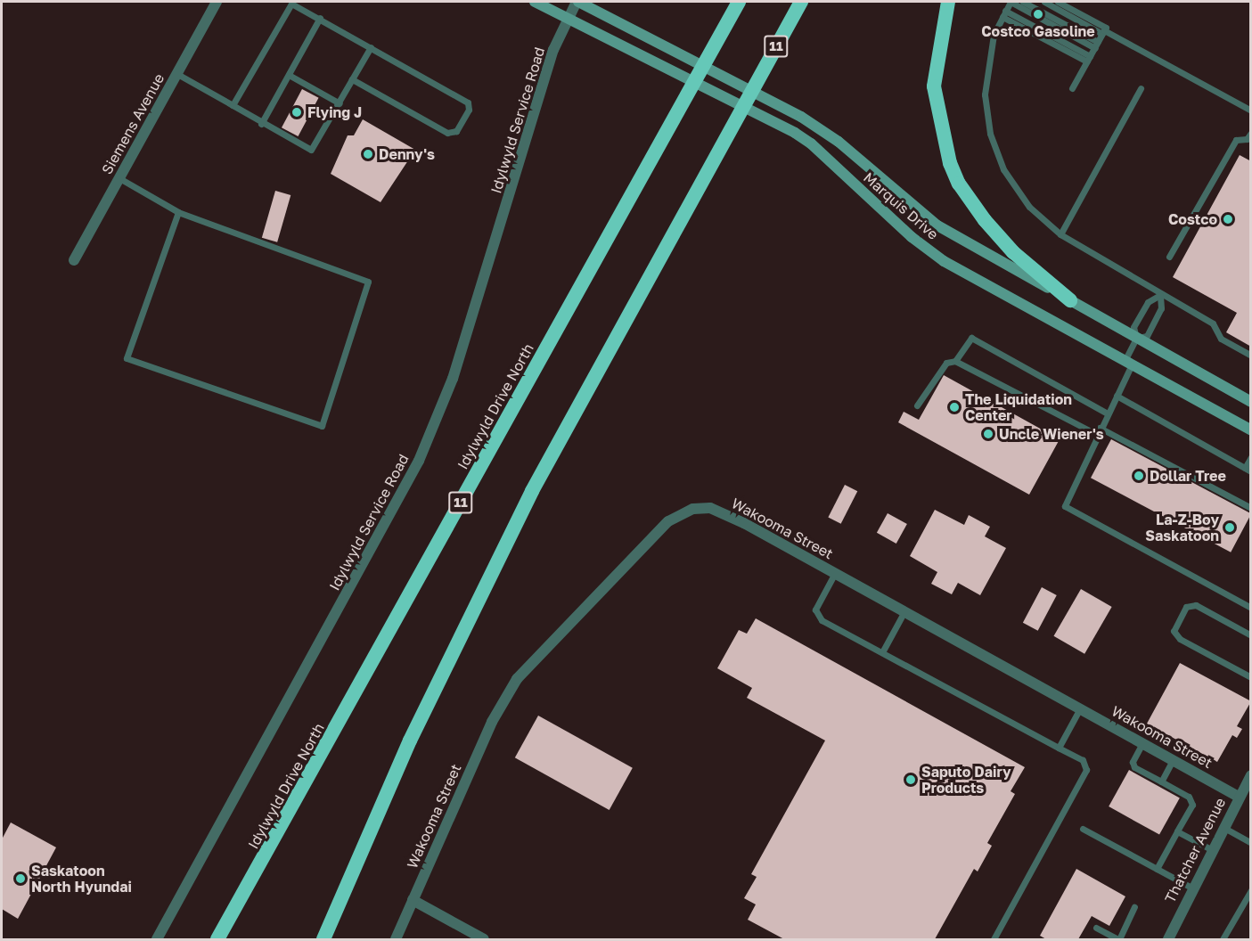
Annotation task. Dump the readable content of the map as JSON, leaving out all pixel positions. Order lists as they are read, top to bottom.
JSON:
{
  "streets": {
    "highway": ["11", "Idylwyld Drive North"],
    "main road": ["Marquis Drive"],
    "street": [
      "Idylwyld Service Road",
      "Siemens Avenue",
      "Wakooma Street",
      "Thatcher Avenue"
    ]
  },
  "crossings": [
    ["11", "Marquis Drive"],
    ["Idylwyld Service Road", "Marquis Drive"],
    ["Marquis Drive", "Idylwyld Drive North"],
    ["Wakooma Street", "Thatcher Avenue"]
  ],
  "places": [
    "Costco Gasoline",
    "Flying J",
    "Denny's",
    "Costco",
    "The Liquidation Center",
    "Uncle Wiener's",
    "Dollar Tree",
    "La-Z-Boy Saskatoon",
    "Saputo Dairy Products",
    "Saskatoon North Hyundai"
  ]
}
